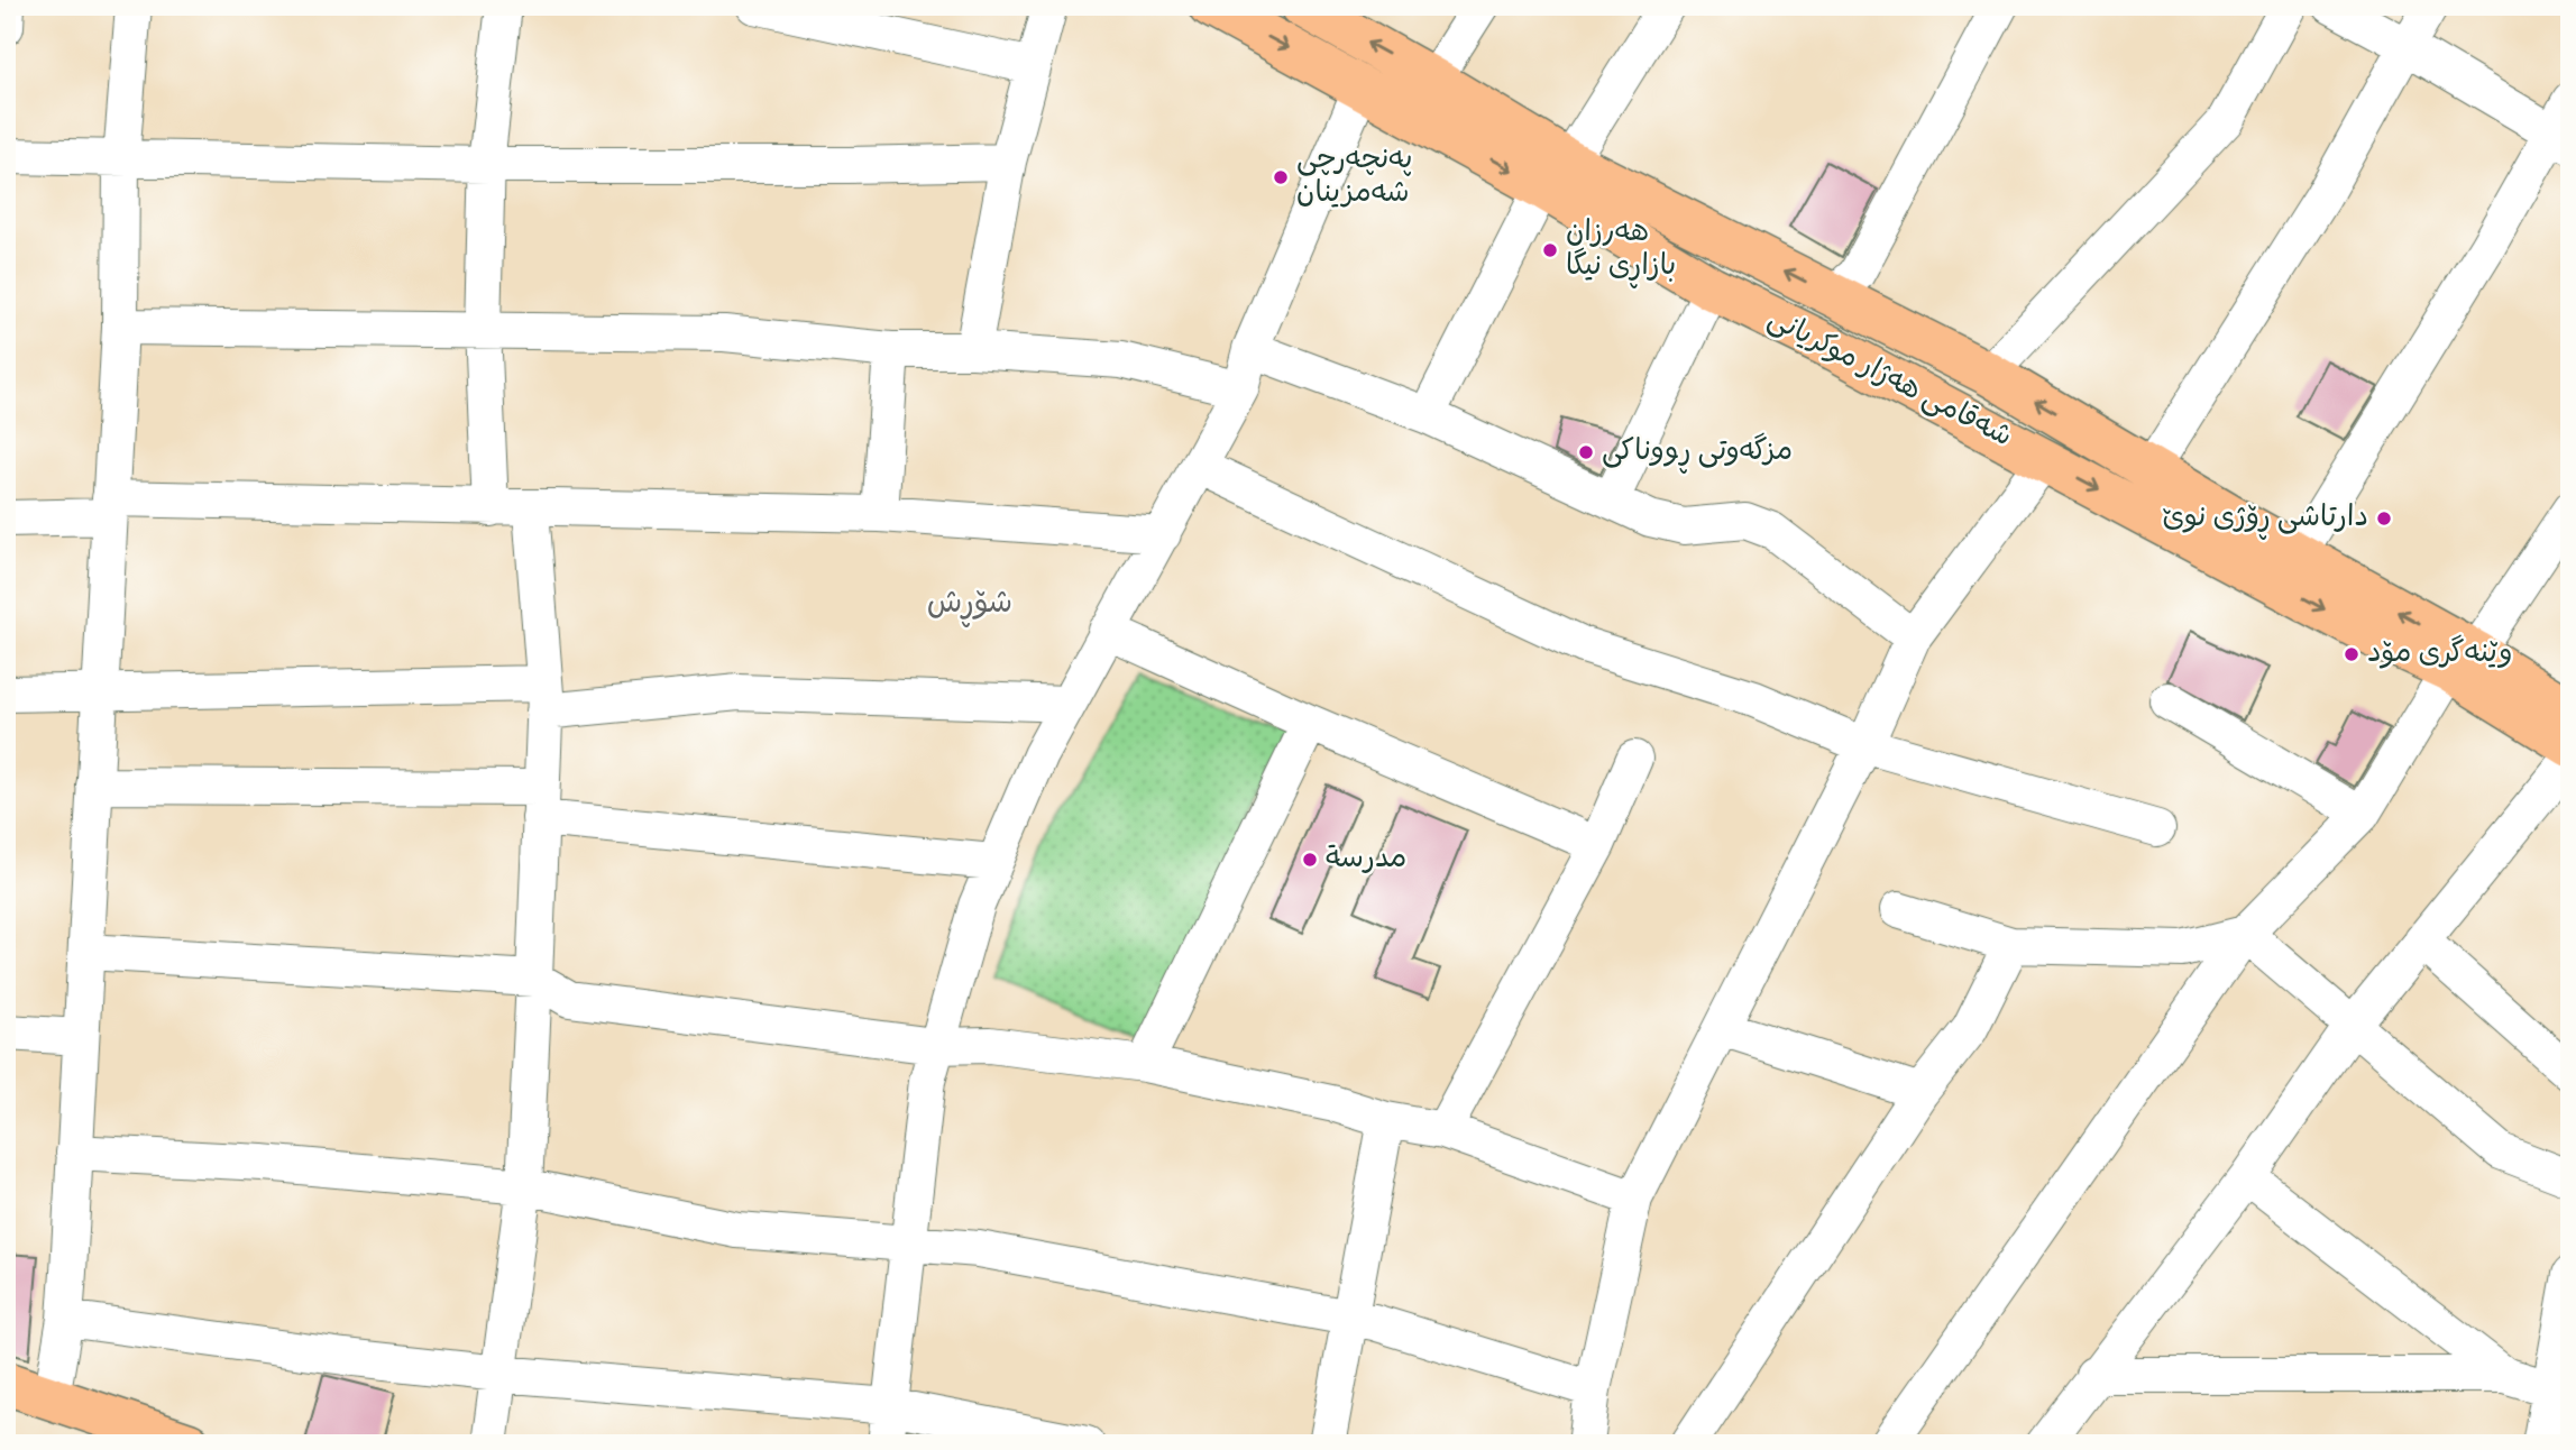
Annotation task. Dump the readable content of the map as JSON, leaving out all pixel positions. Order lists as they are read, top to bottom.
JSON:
{
  "streets": {
    "main road": ["شەقامی ھەژار موکریانی"]
  },
  "districts": ["شۆڕش"],
  "places": [
    "پەنچەرچی شەمزینان",
    "هەرزان بازاڕی نیگا",
    "مزگەوتی ڕووناکی",
    "دارتاشی ڕۆژی نوێ",
    "وێنەگری مۆد",
    "مدرسة"
  ]
}
